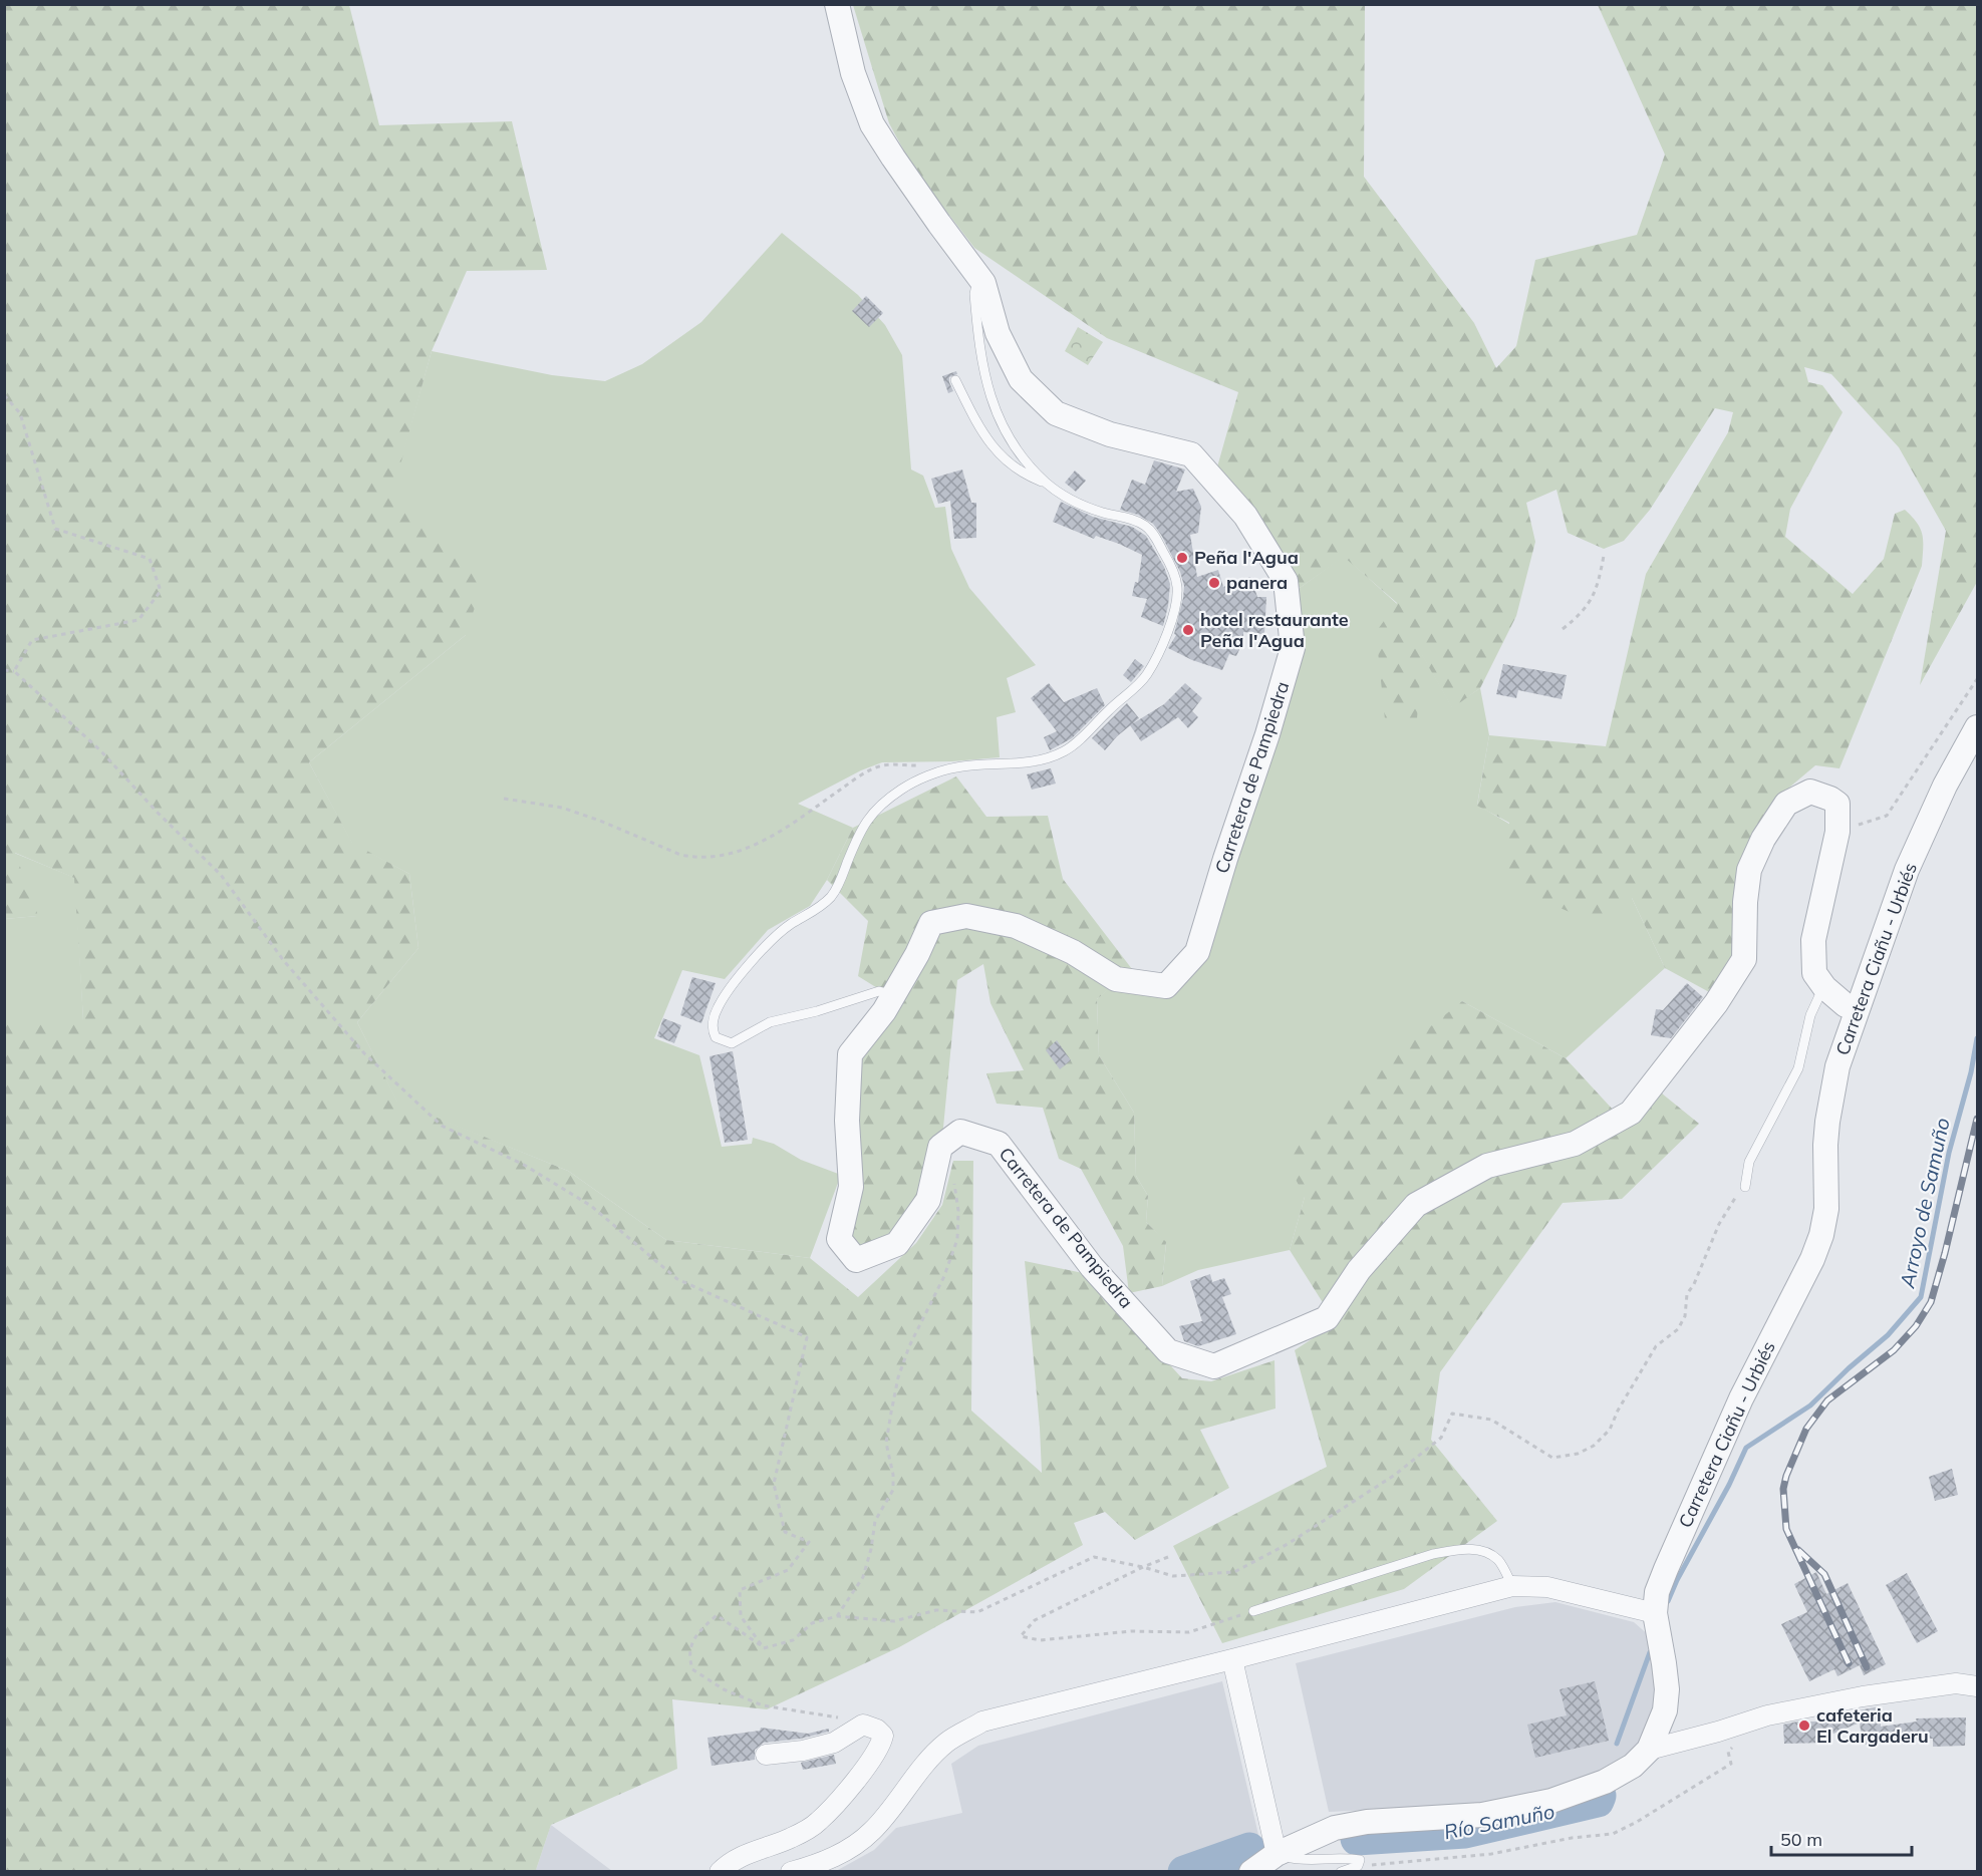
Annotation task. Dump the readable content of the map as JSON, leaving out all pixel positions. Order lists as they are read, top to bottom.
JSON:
{
  "streets": {
    "street": ["Carretera de Pampiedra", "Carretera Ciañu - Urbiés"]
  },
  "water": ["Arroyo de Samuño", "Río Samuño"],
  "places": [
    "Peña l'Agua",
    "panera",
    "hotel restaurante Peña l'Agua",
    "cafeteria El Cargaderu"
  ],
  "scale_bar": "50 m"
}
